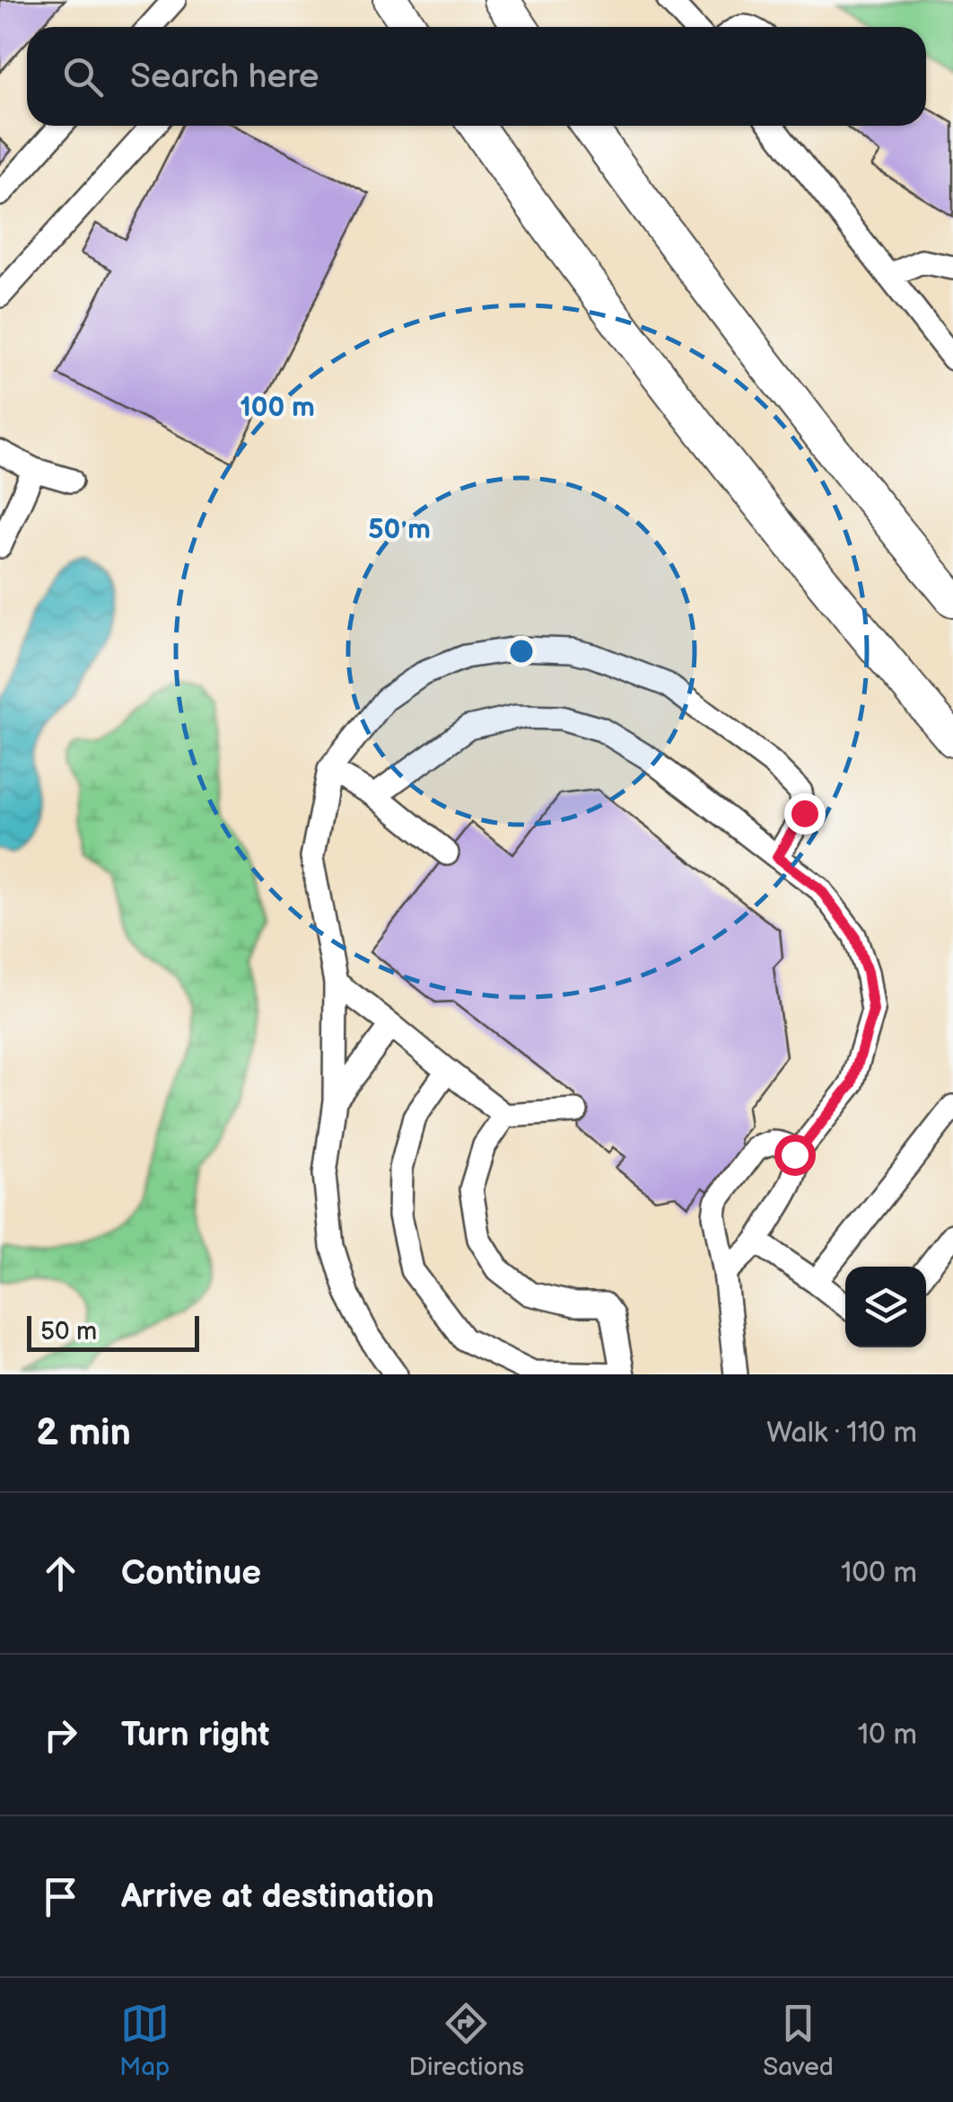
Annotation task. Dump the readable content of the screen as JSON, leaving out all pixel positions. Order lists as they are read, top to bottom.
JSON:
{
  "scale_bar": "50 m",
  "page": {
    "search": "Search here",
    "scale": "50 m",
    "heading": ["2 min", "Walk · 110 m"],
    "list": [
      ["Continue", "100 m"],
      ["Turn right", "10 m"],
      "Arrive at destination"
    ],
    "nav": ["Map", "Directions", "Saved"]
  },
  "rings": ["100 m", "50 m"]
}
